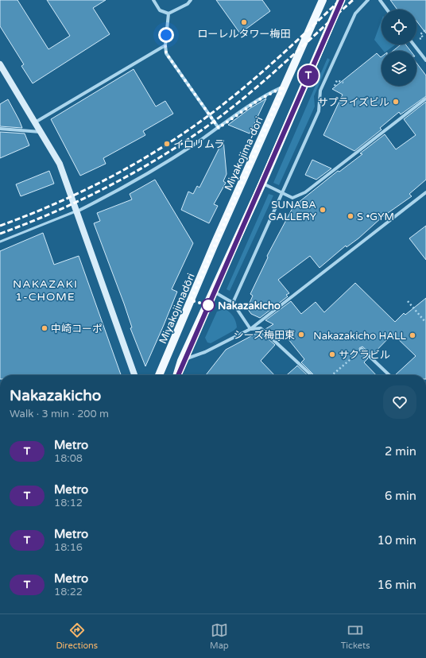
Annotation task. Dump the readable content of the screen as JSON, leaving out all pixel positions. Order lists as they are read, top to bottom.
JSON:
{
  "streets": {
    "main road": ["Miyakojima-dori"]
  },
  "districts": ["NAKAZAKI 1-CHOME"],
  "places": [
    "ローレルタワー梅田",
    "サプライズビル",
    "イロリムラ",
    "SUNABA GALLERY",
    "S •GYM",
    "Nakazakicho",
    "中崎コーポ",
    "シーズ梅田東",
    "Nakazakicho HALL",
    "サクラビル"
  ],
  "lines": ["metro line T"],
  "page": {
    "on_map": "T",
    "heading": ["Nakazakicho", "Walk · 3 min · 200 m"],
    "list": [
      {
        "mark": "T",
        "name": "Metro",
        "note": "18:08",
        "value": "2 min"
      },
      {
        "mark": "T",
        "name": "Metro",
        "note": "18:12",
        "value": "6 min"
      },
      {
        "mark": "T",
        "name": "Metro",
        "note": "18:16",
        "value": "10 min"
      },
      {
        "mark": "T",
        "name": "Metro",
        "note": "18:22",
        "value": "16 min"
      }
    ],
    "tabs": ["Directions", "Map", "Tickets"]
  }
}
